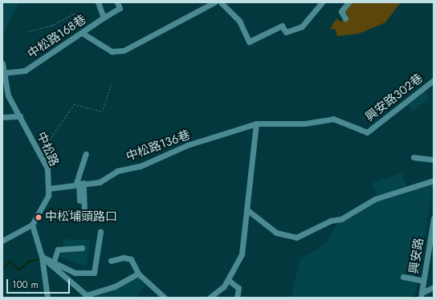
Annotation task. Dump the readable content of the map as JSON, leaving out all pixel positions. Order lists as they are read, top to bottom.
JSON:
{
  "streets": {
    "street": [
      "中松路168巷",
      "興安路302巷",
      "中松路136巷",
      "中松路",
      "興安路"
    ]
  },
  "crossings": [
    ["中松路168巷", "中松路"],
    ["興安路302巷", "中松路136巷"],
    ["中松路136巷", "中松路"]
  ],
  "places": ["中松埔頭路口"],
  "scale_bar": "100 m"
}
